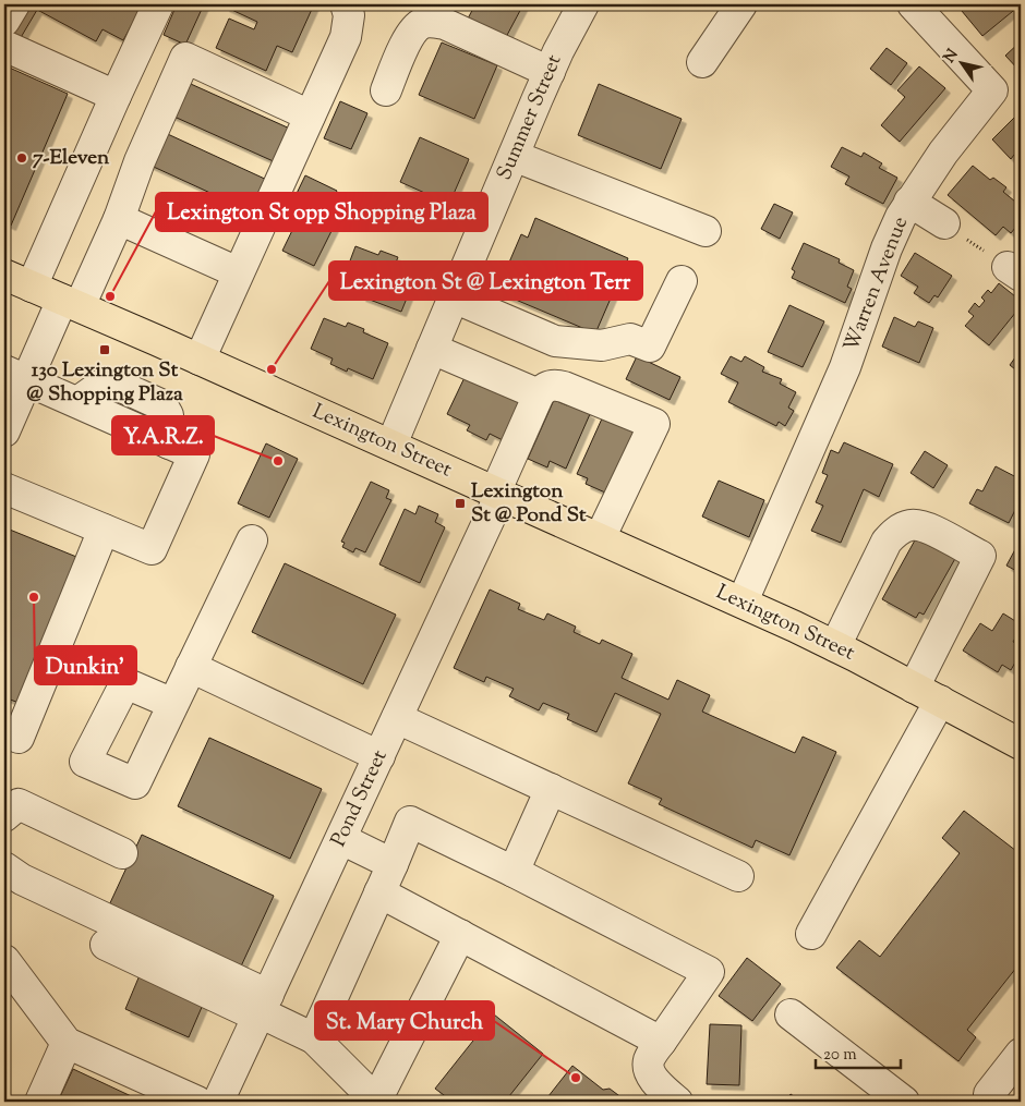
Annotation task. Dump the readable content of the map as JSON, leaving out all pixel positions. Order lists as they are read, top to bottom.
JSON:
{
  "streets": {
    "main road": ["Lexington Street"],
    "street": ["Summer Street", "Warren Avenue", "Pond Street"]
  },
  "crossings": [
    ["Summer Street", "Lexington Street"],
    ["Warren Avenue", "Lexington Street"],
    ["Lexington Street", "Pond Street"]
  ],
  "places": {
    "other": [
      "7-Eleven",
      "Lexington St opp Shopping Plaza",
      "Lexington St @ Lexington Terr",
      "Y.A.R.Z.",
      "Dunkin'",
      "St. Mary Church"
    ],
    "transit": ["130 Lexington St @ Shopping Plaza", "Lexington St @ Pond St"]
  },
  "scale_bar": "20 m",
  "north": "top left"
}
